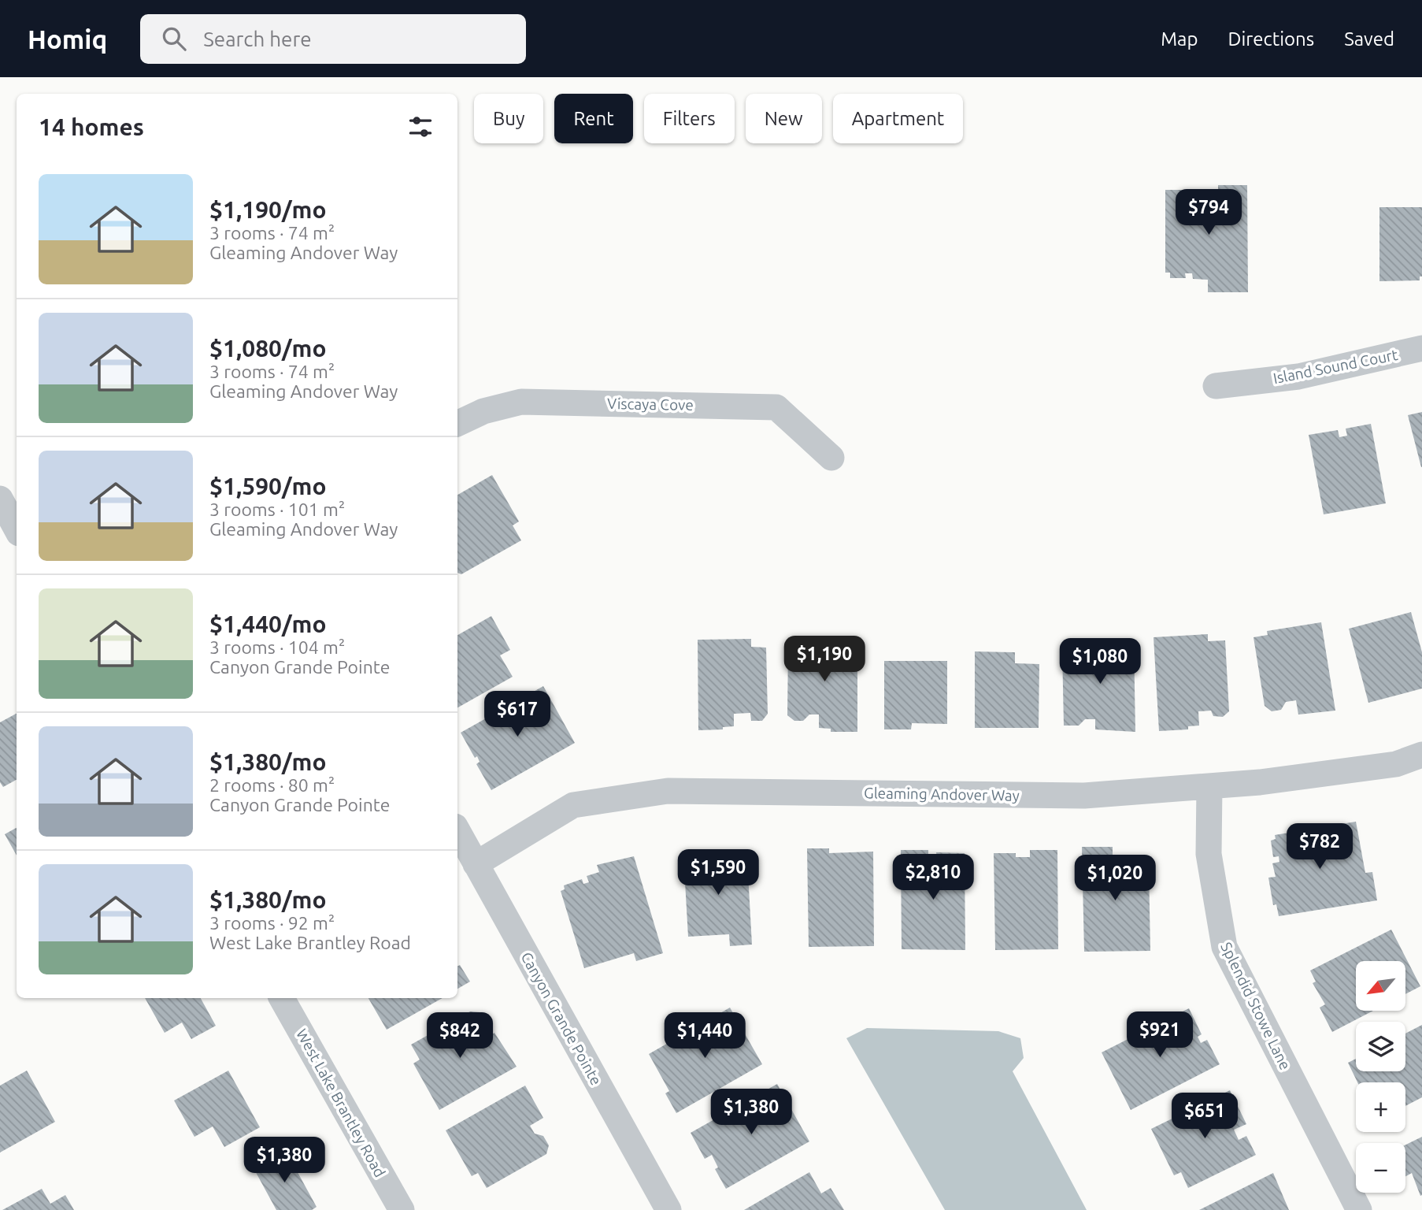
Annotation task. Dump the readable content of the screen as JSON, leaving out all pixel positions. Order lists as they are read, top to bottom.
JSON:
{
  "streets": {
    "street": [
      "Island Sound Court",
      "Viscaya Cove",
      "Gleaming Andover Way",
      "Splendid Stowe Lane",
      "Canyon Grande Pointe",
      "West Lake Brantley Road"
    ]
  },
  "crossings": [
    ["Gleaming Andover Way", "Splendid Stowe Lane"],
    ["Gleaming Andover Way", "Canyon Grande Pointe"]
  ],
  "north": "bottom left",
  "page": {
    "header": "Homiq",
    "search": "Search here",
    "nav": ["Map", "Directions", "Saved"],
    "chip": [
      "Buy",
      "Rent",
      "Filters",
      "New",
      "Apartment"
    ],
    "heading": "14 homes",
    "list": [
      {
        "name": "$1,190/mo",
        "note": "3 rooms · 74 m² · Gleaming Andover Way"
      },
      {
        "name": "$1,080/mo",
        "note": "3 rooms · 74 m² · Gleaming Andover Way"
      },
      {
        "name": "$1,590/mo",
        "note": "3 rooms · 101 m² · Gleaming Andover Way"
      },
      {
        "name": "$1,440/mo",
        "note": "3 rooms · 104 m² · Canyon Grande Pointe"
      },
      {
        "name": "$1,380/mo",
        "note": "2 rooms · 80 m² · Canyon Grande Pointe"
      },
      {
        "name": "$1,380/mo",
        "note": "3 rooms · 92 m² · West Lake Brantley Road"
      }
    ],
    "price": [
      "$794",
      "$1,190",
      "$1,080",
      "$617",
      "$782",
      "$1,590",
      "$2,810",
      "$1,020",
      "$921",
      "$842",
      "$1,440",
      "$1,380",
      "$651",
      "$1,380"
    ],
    "map_buttons": ["+", "−"]
  }
}
